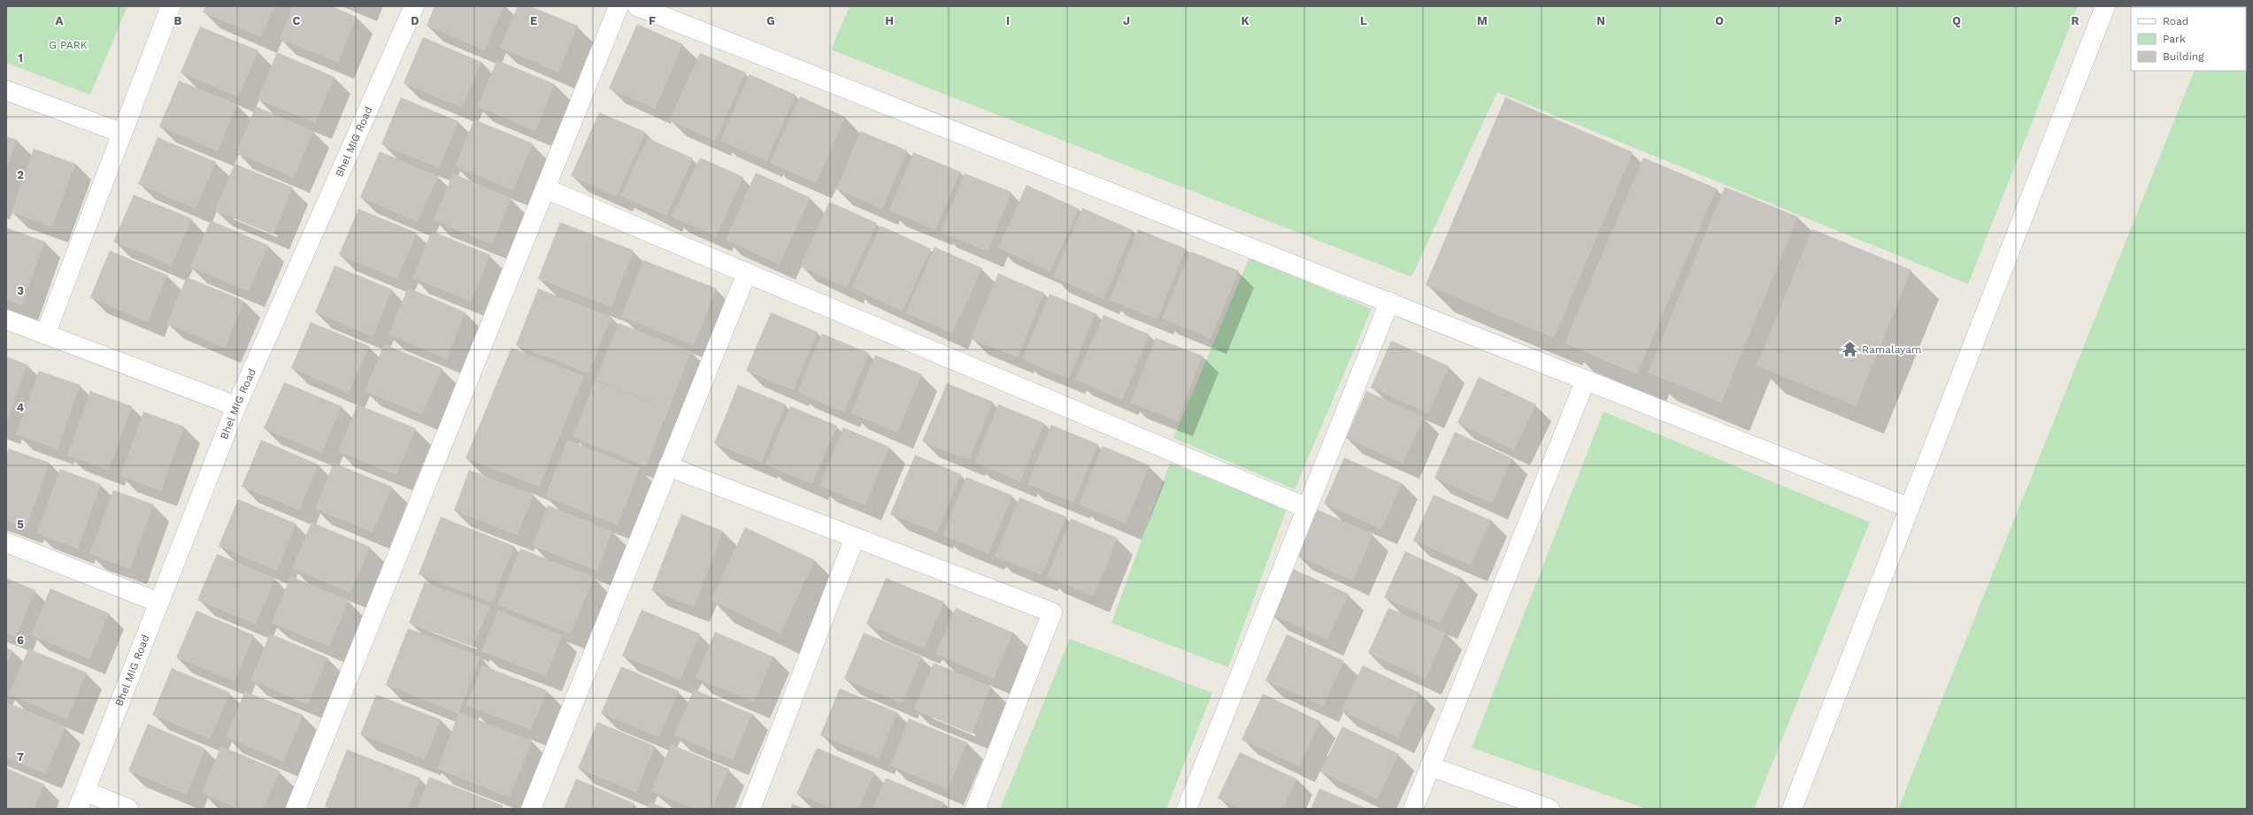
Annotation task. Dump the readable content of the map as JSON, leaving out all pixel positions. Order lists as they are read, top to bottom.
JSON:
{
  "streets": {
    "street": ["Bhel MIG Road"]
  },
  "parks": ["G PARK"],
  "places": {
    "temple": ["Ramalayam"]
  },
  "legend": ["Road", "Park", "Building"],
  "grid": {
    "columns": [
      "A",
      "B",
      "C",
      "D",
      "E",
      "F",
      "G",
      "H",
      "I",
      "J",
      "K",
      "L",
      "M",
      "N",
      "O",
      "P",
      "Q",
      "R"
    ],
    "rows": [
      "1",
      "2",
      "3",
      "4",
      "5",
      "6",
      "7"
    ]
  }
}
